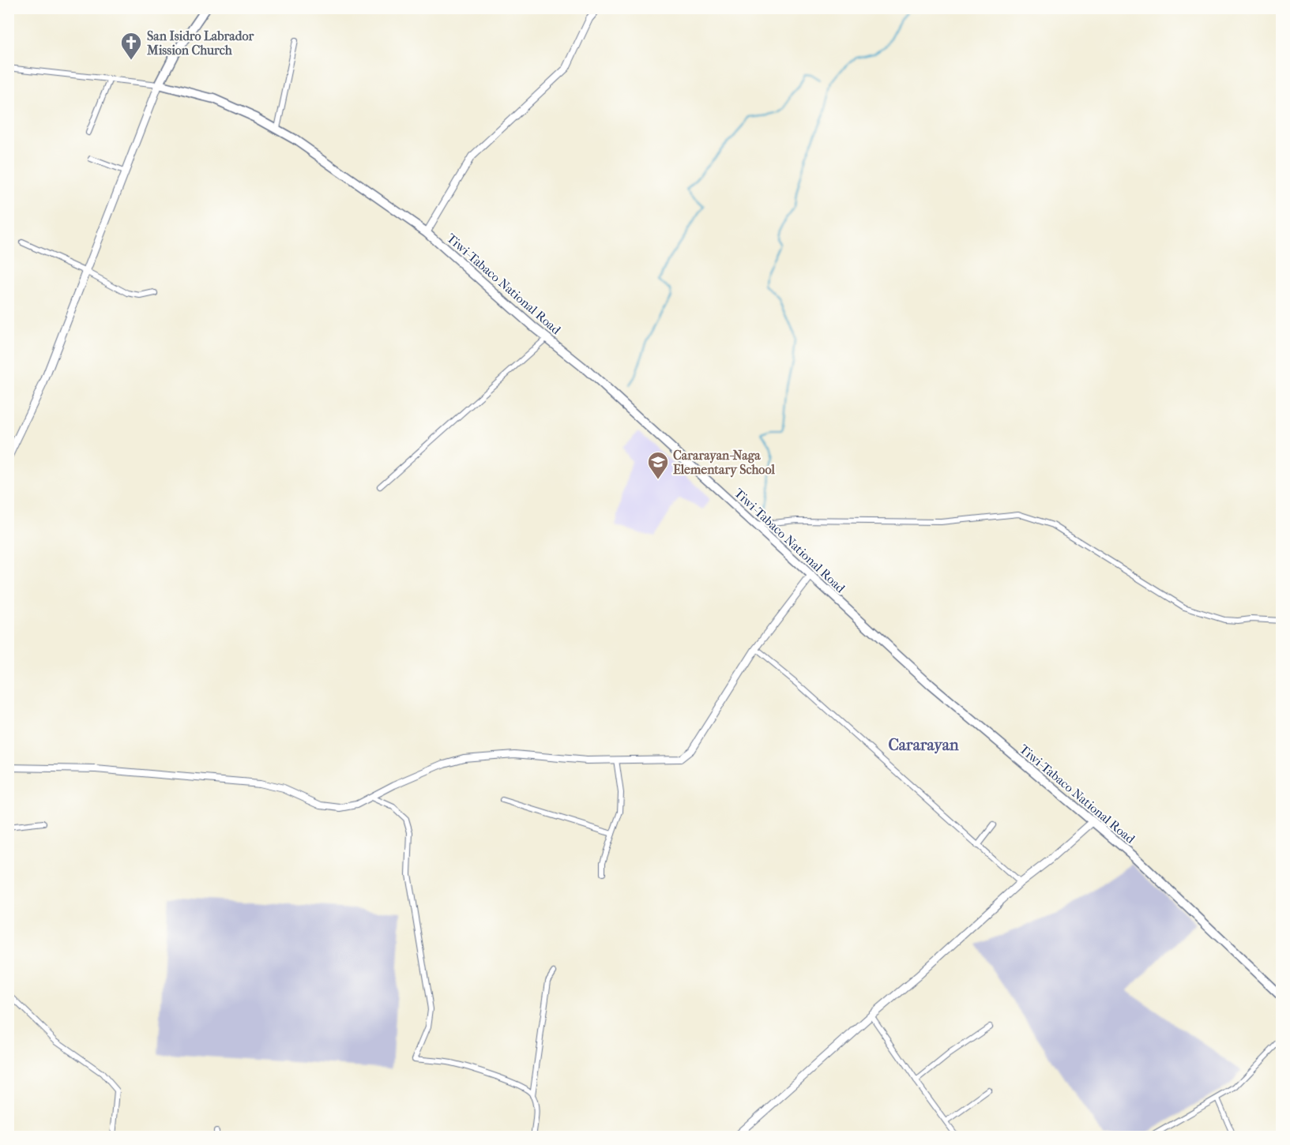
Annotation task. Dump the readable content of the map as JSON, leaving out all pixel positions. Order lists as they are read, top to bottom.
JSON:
{
  "streets": {
    "main road": ["Tiwi-Tabaco National Road"]
  },
  "districts": ["Cararayan"],
  "places": {
    "church": ["San Isidro Labrador Mission Church"],
    "school or university": ["Cararayan-Naga Elementary School"]
  }
}
